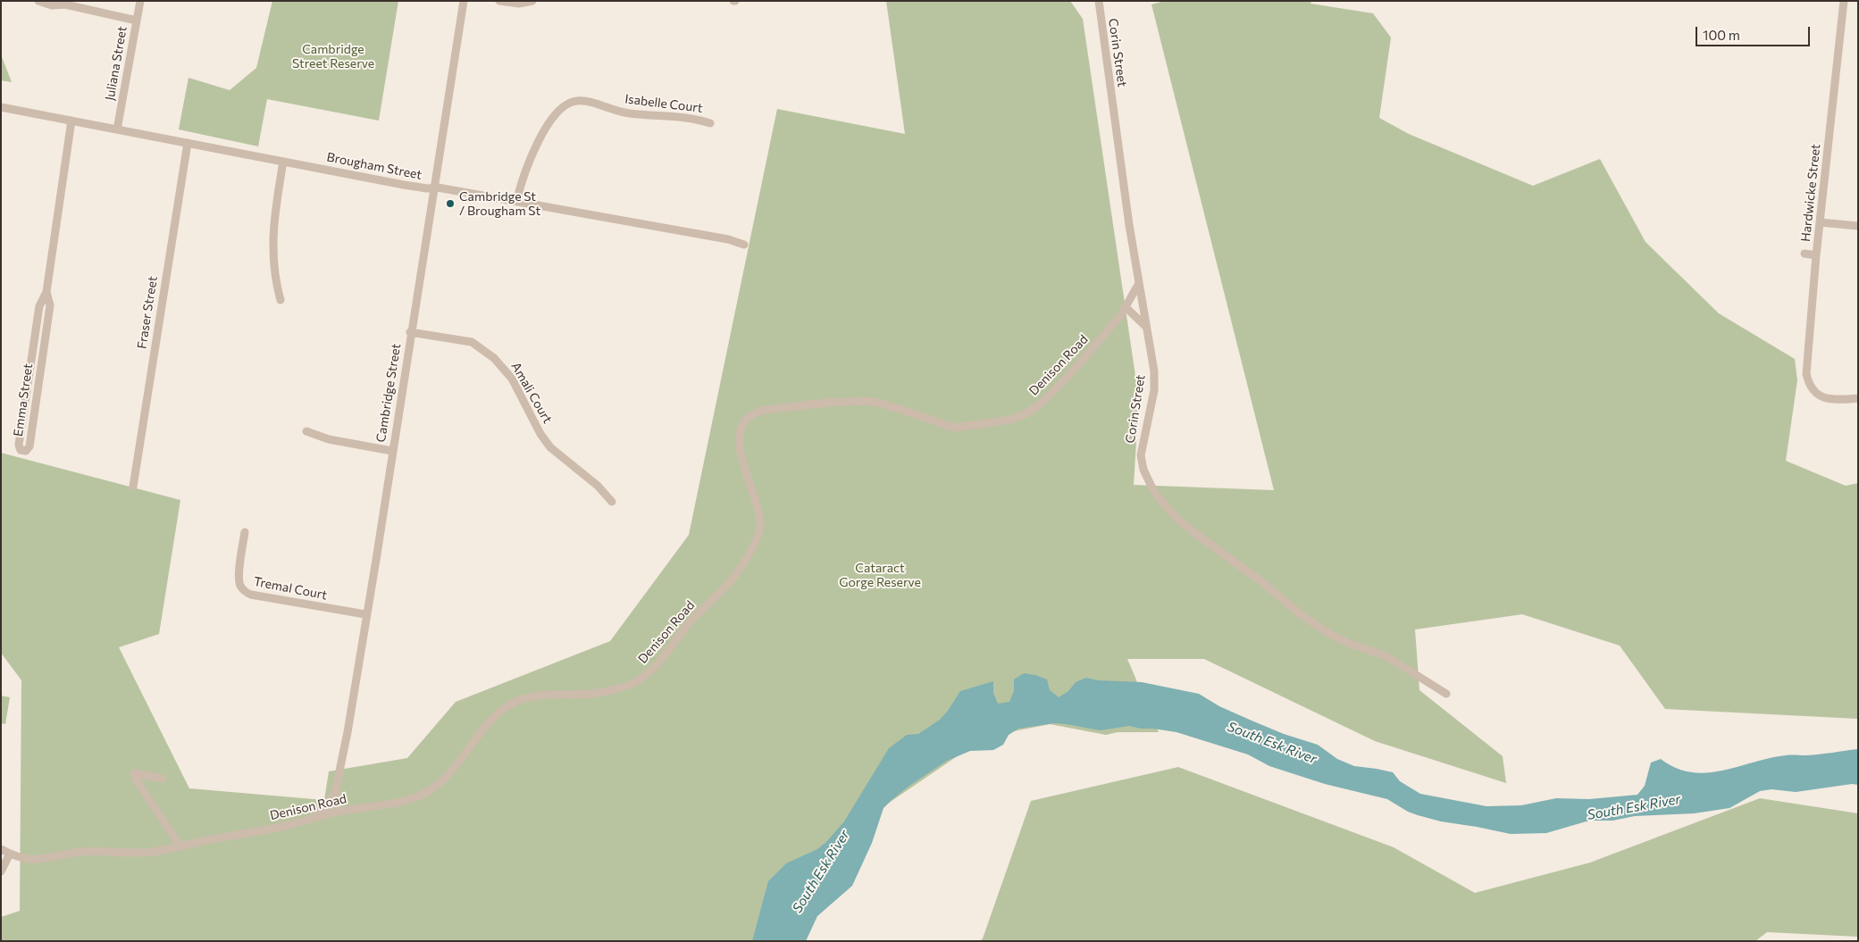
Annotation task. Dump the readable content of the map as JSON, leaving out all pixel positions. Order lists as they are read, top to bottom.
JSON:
{
  "streets": {
    "street": [
      "Corin Street",
      "Juliana Street",
      "Isabelle Court",
      "Brougham Street",
      "Hardwicke Street",
      "Fraser Street",
      "Denison Road",
      "Cambridge Street",
      "Amali Court",
      "Emma Street",
      "Tremal Court"
    ]
  },
  "crossings": [
    ["Corin Street", "Denison Road"],
    ["Juliana Street", "Brougham Street"],
    ["Isabelle Court", "Brougham Street"],
    ["Brougham Street", "Fraser Street"],
    ["Brougham Street", "Cambridge Street"],
    ["Brougham Street", "Emma Street"],
    ["Denison Road", "Cambridge Street"],
    ["Cambridge Street", "Amali Court"],
    ["Cambridge Street", "Tremal Court"]
  ],
  "water": ["South Esk River"],
  "parks": ["Cambridge Street Reserve", "Cataract Gorge Reserve"],
  "places": ["Cambridge St / Brougham St"],
  "scale_bar": "100 m"
}
